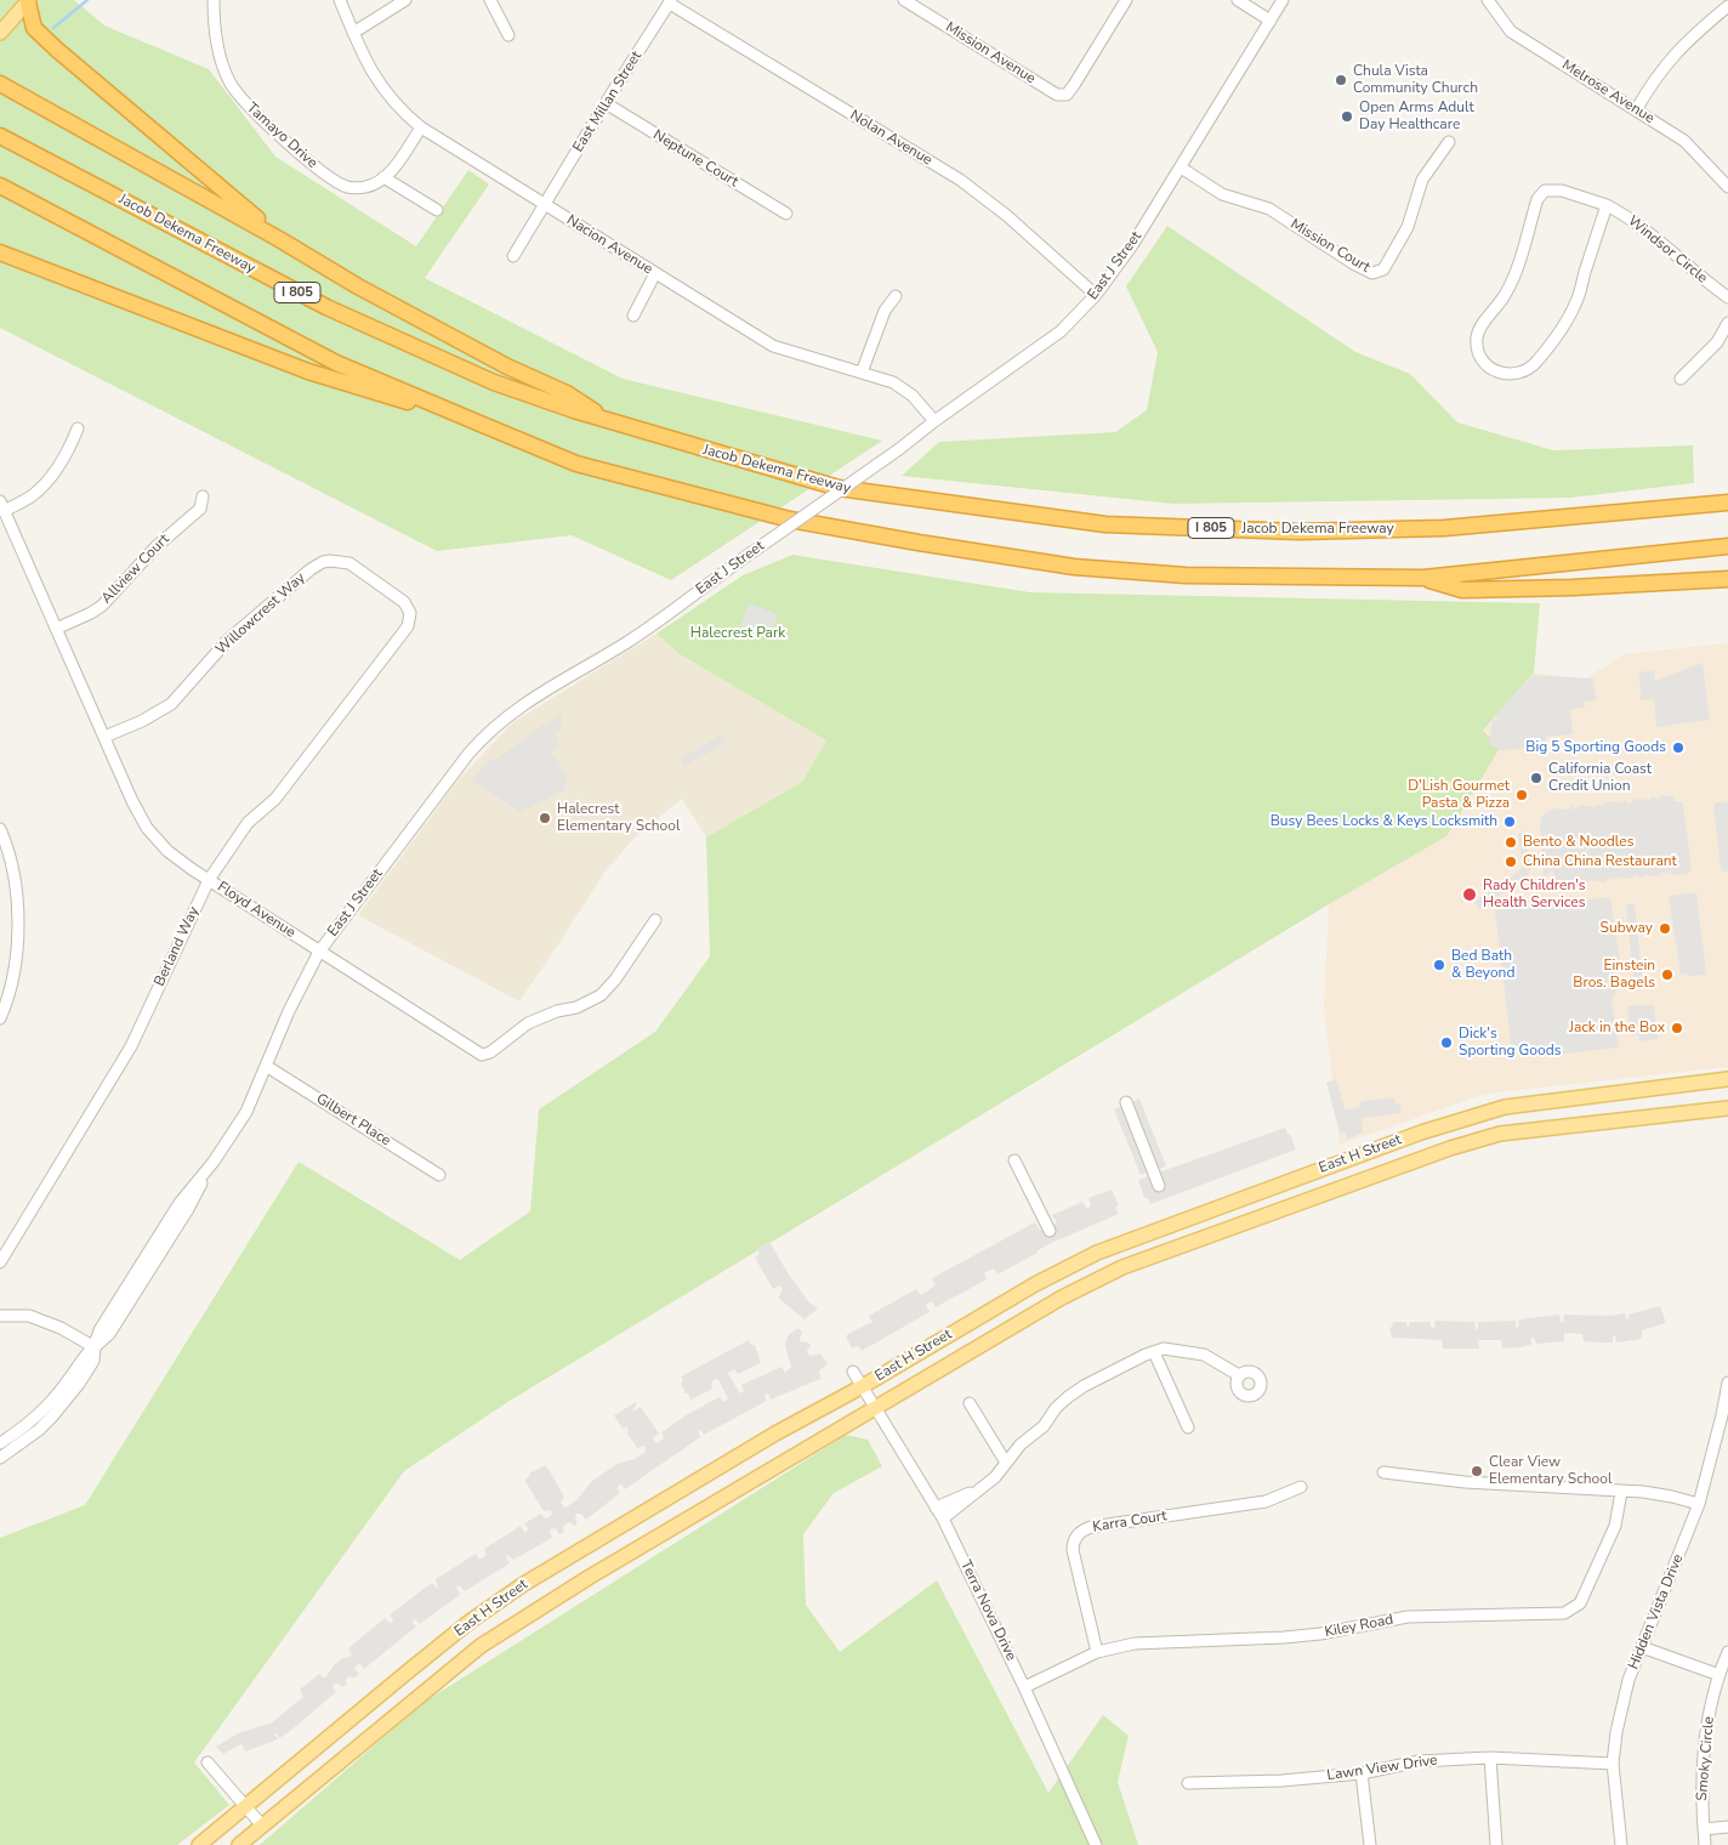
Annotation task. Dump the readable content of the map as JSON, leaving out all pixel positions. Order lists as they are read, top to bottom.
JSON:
{
  "streets": {
    "highway": ["Jacob Dekema Freeway", "I 805"],
    "main road": ["East H Street"],
    "street": [
      "Mission Avenue",
      "Melrose Avenue",
      "East Millan Street",
      "Tamayo Drive",
      "Nolan Avenue",
      "Neptune Court",
      "Nacion Avenue",
      "Mission Court",
      "Windsor Circle",
      "East J Street",
      "Allview Court",
      "Willowcrest Way",
      "Floyd Avenue",
      "Berland Way",
      "Gilbert Place",
      "Karra Court",
      "Terra Nova Drive",
      "Hidden Vista Drive",
      "Kiley Road",
      "Smoky Circle",
      "Lawn View Drive"
    ]
  },
  "crossings": [
    ["East Millan Street", "Nolan Avenue"],
    ["East Millan Street", "Neptune Court"],
    ["East Millan Street", "Nacion Avenue"],
    ["Nolan Avenue", "East J Street"],
    ["Nacion Avenue", "East J Street"],
    ["Mission Court", "East J Street"],
    ["East J Street", "Floyd Avenue"],
    ["East J Street", "Gilbert Place"],
    ["Allview Court", "Floyd Avenue"],
    ["Willowcrest Way", "Floyd Avenue"],
    ["Willowcrest Way", "Berland Way"],
    ["Floyd Avenue", "Berland Way"],
    ["East H Street", "Terra Nova Drive"],
    ["Karra Court", "Kiley Road"],
    ["Terra Nova Drive", "Kiley Road"],
    ["Hidden Vista Drive", "Lawn View Drive"]
  ],
  "parks": ["Halecrest Park"],
  "places": [
    "Chula Vista Community Church",
    "Open Arms Adult Day Healthcare",
    "Big 5 Sporting Goods",
    "California Coast Credit Union",
    "D'Lish Gourmet Pasta & Pizza",
    "Halecrest Elementary School",
    "Busy Bees Locks & Keys Locksmith",
    "Bento & Noodles",
    "China China Restaurant",
    "Rady Children's Health Services",
    "Subway",
    "Bed Bath & Beyond",
    "Einstein Bros. Bagels",
    "Jack in the Box",
    "Dick's Sporting Goods",
    "Clear View Elementary School"
  ]
}
